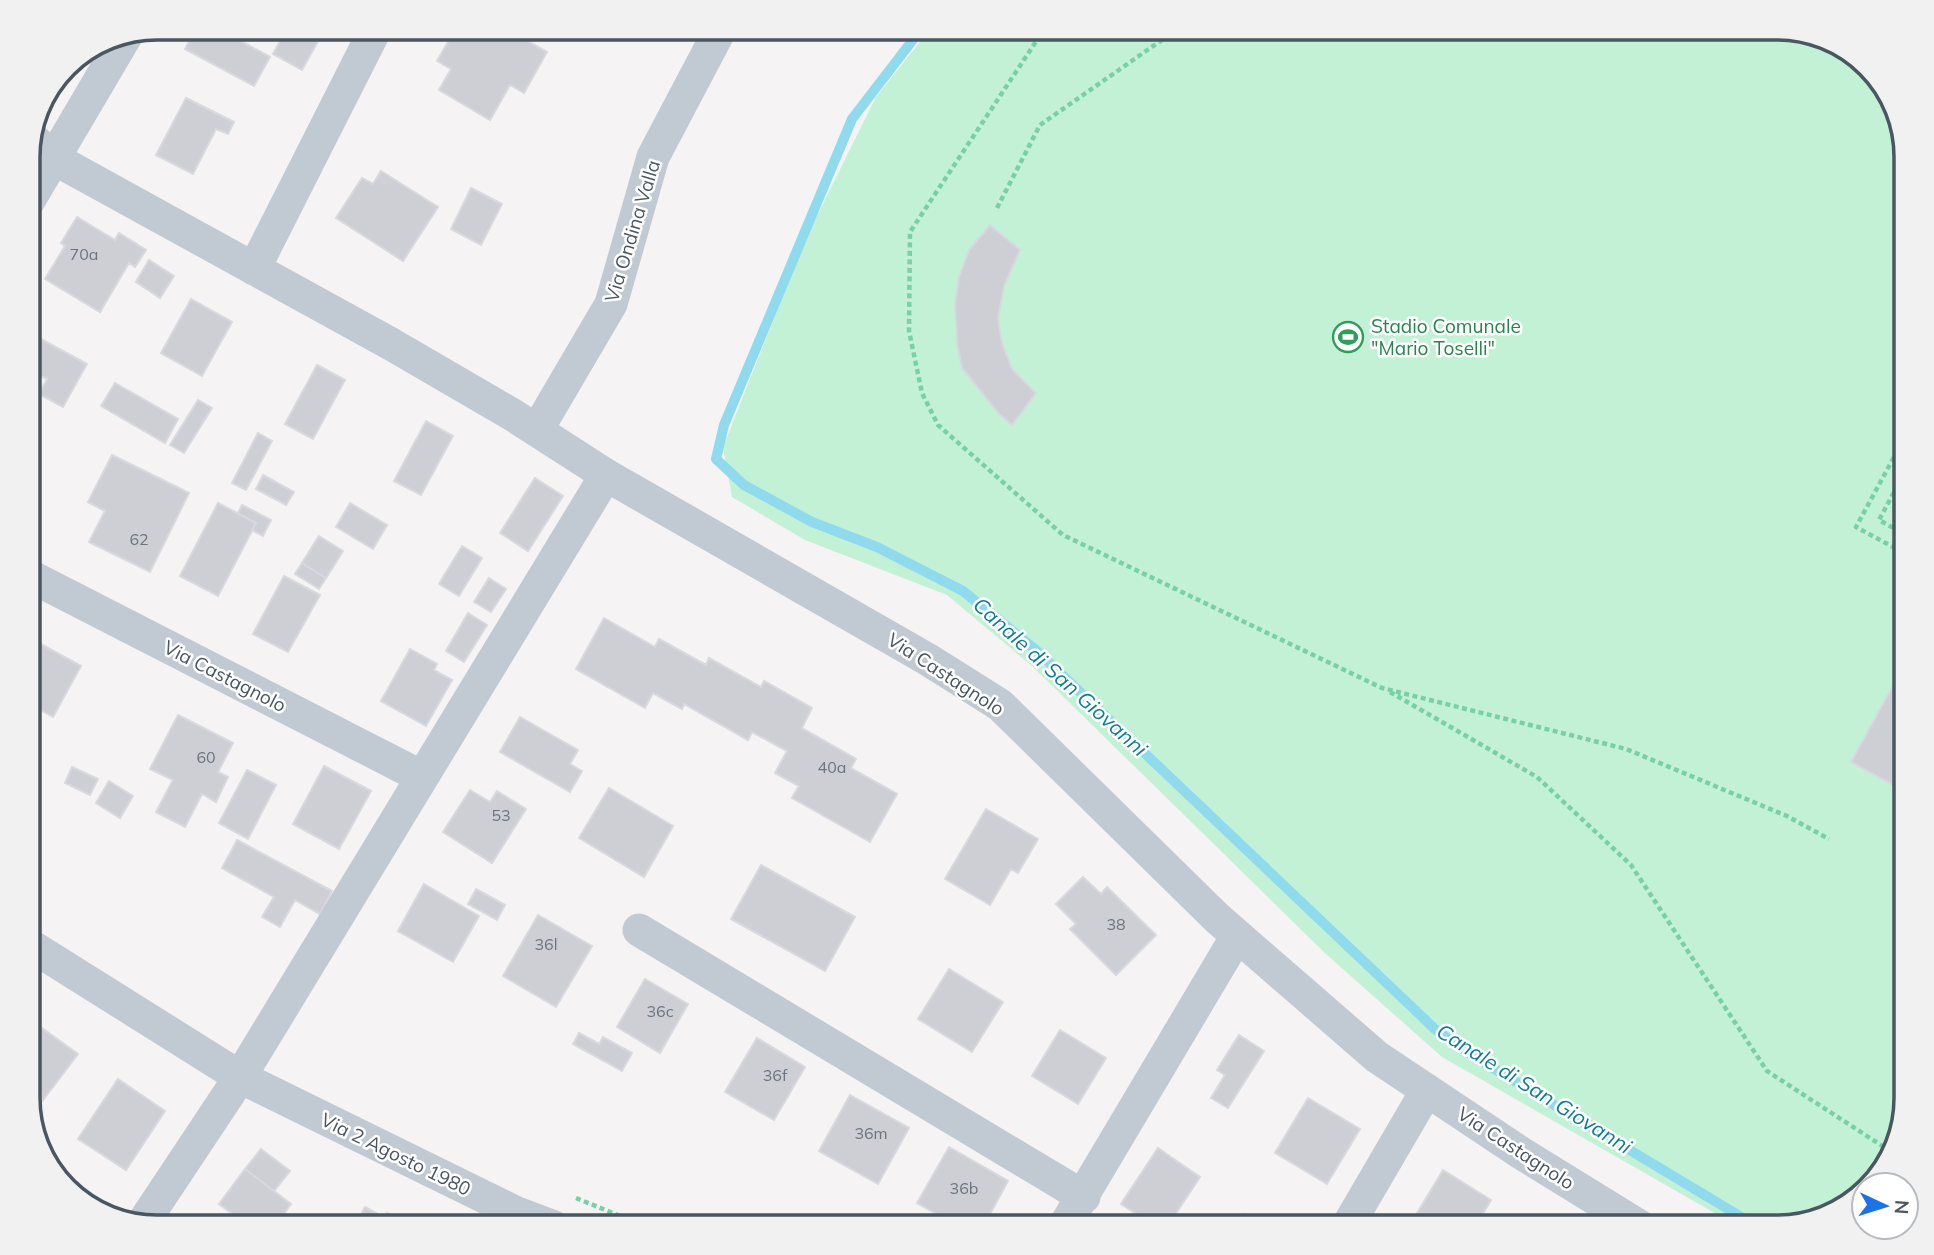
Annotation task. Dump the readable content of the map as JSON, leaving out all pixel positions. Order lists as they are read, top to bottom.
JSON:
{
  "streets": {
    "street": ["Via Ondina Valla", "Via Castagnolo", "Via 2 Agosto 1980"]
  },
  "crossings": [
    ["Via Ondina Valla", "Via Castagnolo"]
  ],
  "water": ["Canale di San Giovanni"],
  "places": {
    "sports": ["Stadio Comunale \"Mario Toselli\""]
  },
  "house_numbers": [
    "70a",
    "62",
    "60",
    "40a",
    "53",
    "38",
    "36l",
    "36c",
    "36f",
    "36m",
    "36b"
  ],
  "north": "right"
}
